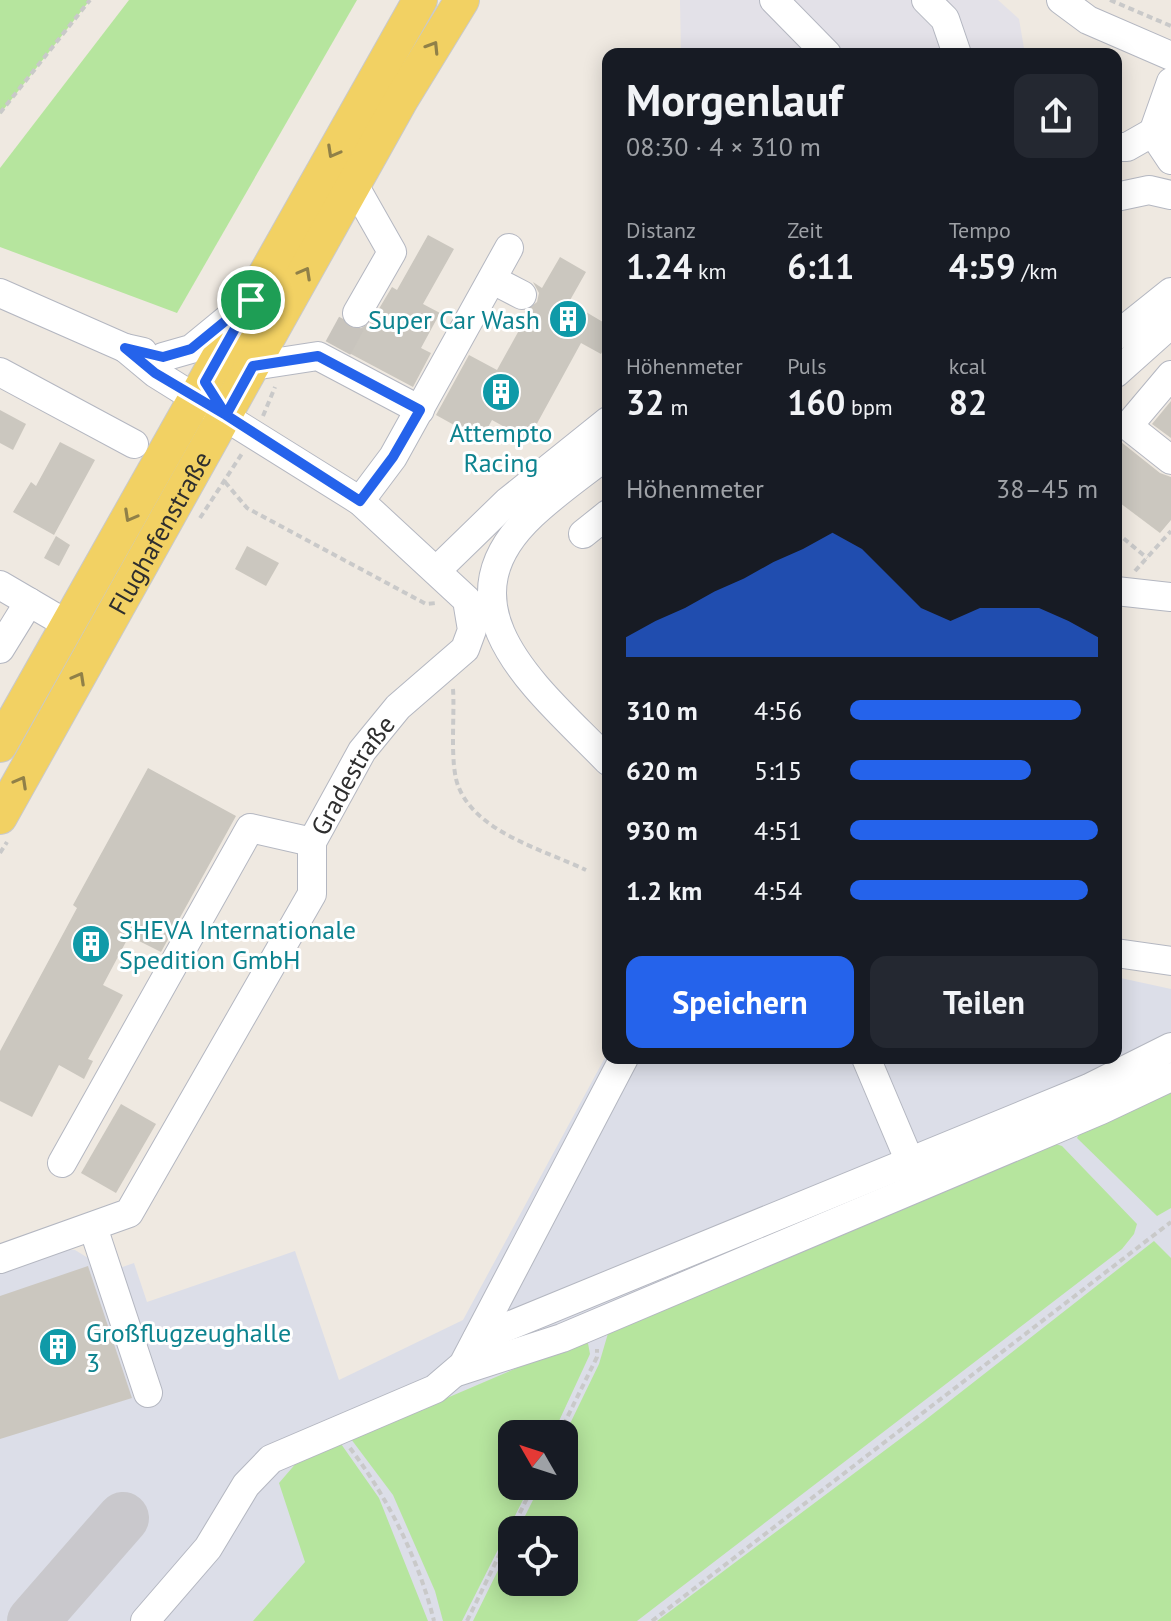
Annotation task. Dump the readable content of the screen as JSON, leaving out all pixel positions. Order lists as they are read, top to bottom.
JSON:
{
  "streets": {
    "main road": ["Flughafenstraße"],
    "street": ["Gradestraße"]
  },
  "places": {
    "building": [
      "Super Car Wash",
      "Attempto Racing",
      "SHEVA Internationale Spedition GmbH",
      "Großflugzeughalle 3"
    ]
  },
  "north": "top left",
  "page": {
    "heading": ["Morgenlauf", "08:30 · 4 × 310 m"],
    "stats": [
      ["Distanz", "1.24 km"],
      ["Zeit", "6:11"],
      ["Tempo", "4:59 /km"],
      ["Höhenmeter", "32 m"],
      ["Puls", "160 bpm"],
      ["kcal", "82"]
    ],
    "chart": ["Höhenmeter", "38–45 m"],
    "list": [
      {
        "name": "310 m",
        "note": "4:56"
      },
      {
        "name": "620 m",
        "note": "5:15"
      },
      {
        "name": "930 m",
        "note": "4:51"
      },
      {
        "name": "1.2 km",
        "note": "4:54"
      }
    ],
    "buttons": ["Speichern", "Teilen"]
  }
}
